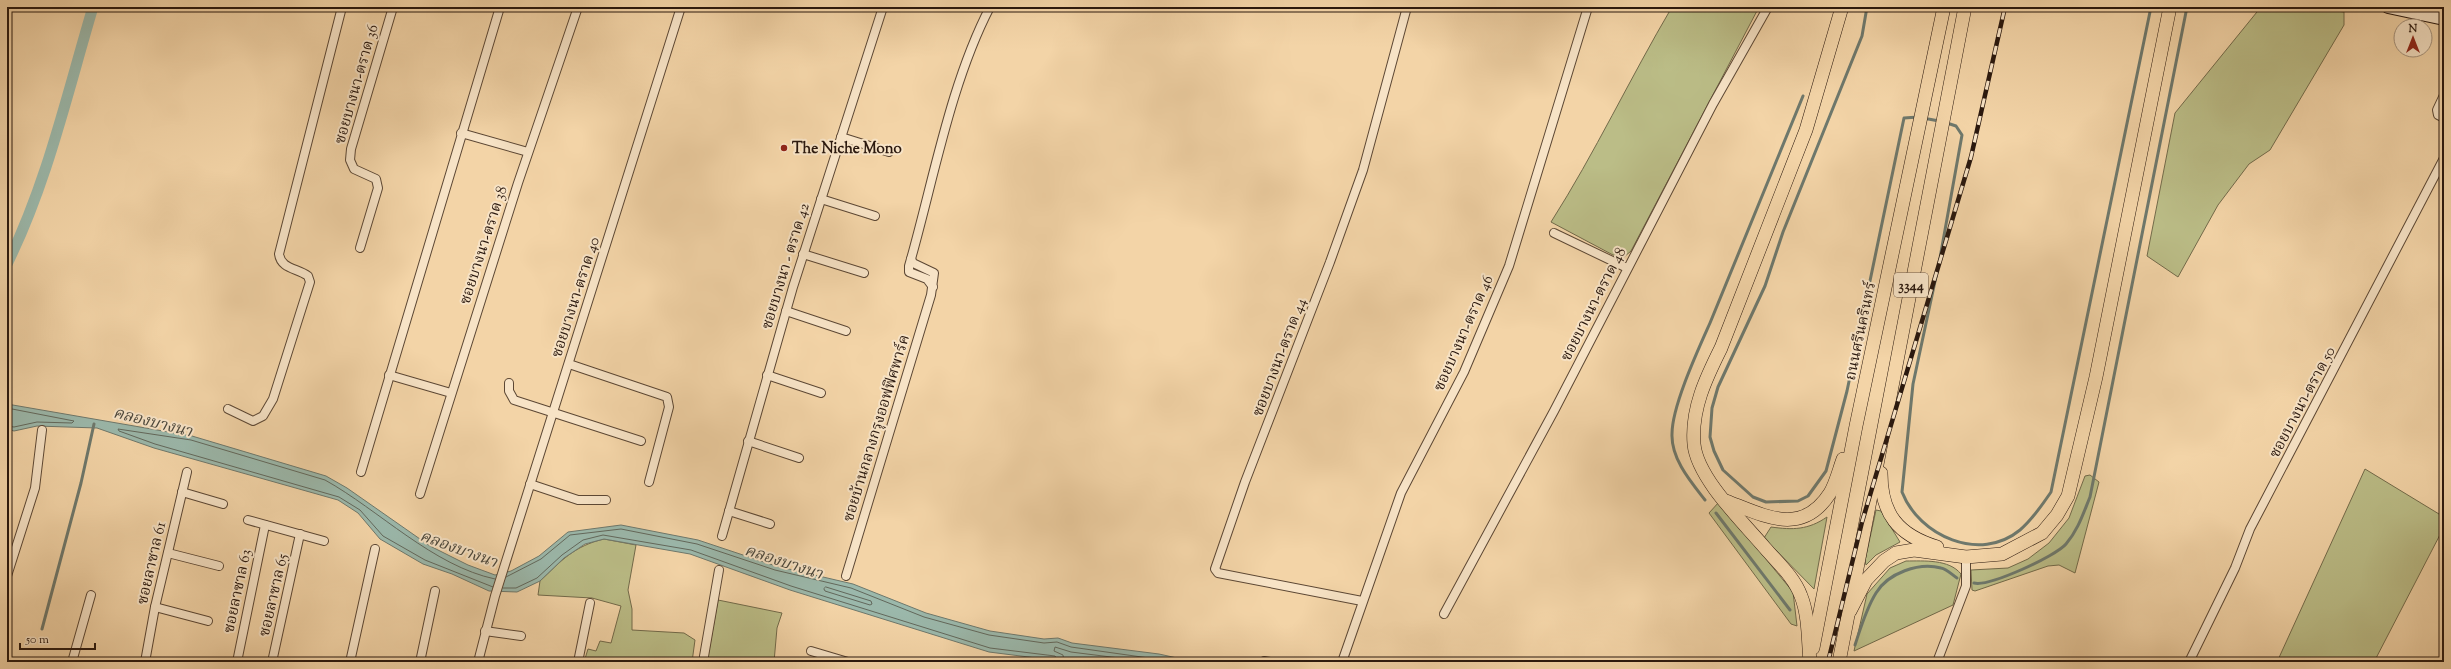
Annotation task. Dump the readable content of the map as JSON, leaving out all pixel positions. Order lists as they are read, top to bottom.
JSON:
{
  "streets": {
    "main road": ["3344", "ถนนศรีนครินทร์"],
    "street": [
      "ซอยบางนา-ตราด 36",
      "ซอยบางนา-ตราด 38",
      "ซอยบางนา - ตราด 42",
      "ซอยบางนา-ตราด 40",
      "ซอยบางนา-ตราด 48",
      "ซอยบางนา-ตราด 46",
      "ซอยบางนา-ตราด 44",
      "ซอยบางนา-ตราด 50",
      "ซอยบ้านกลางกรุงออฟฟิศพาร์ค",
      "ซอยลาซาล 61",
      "ซอยลาซาล 63",
      "ซอยลาซาล 65"
    ]
  },
  "crossings": [
    ["ซอยบางนา-ตราด 46", "ซอยบางนา-ตราด 44"]
  ],
  "water": ["คลองบางนา"],
  "places": ["The Niche Mono"],
  "scale_bar": "50 m",
  "north": "top"
}
